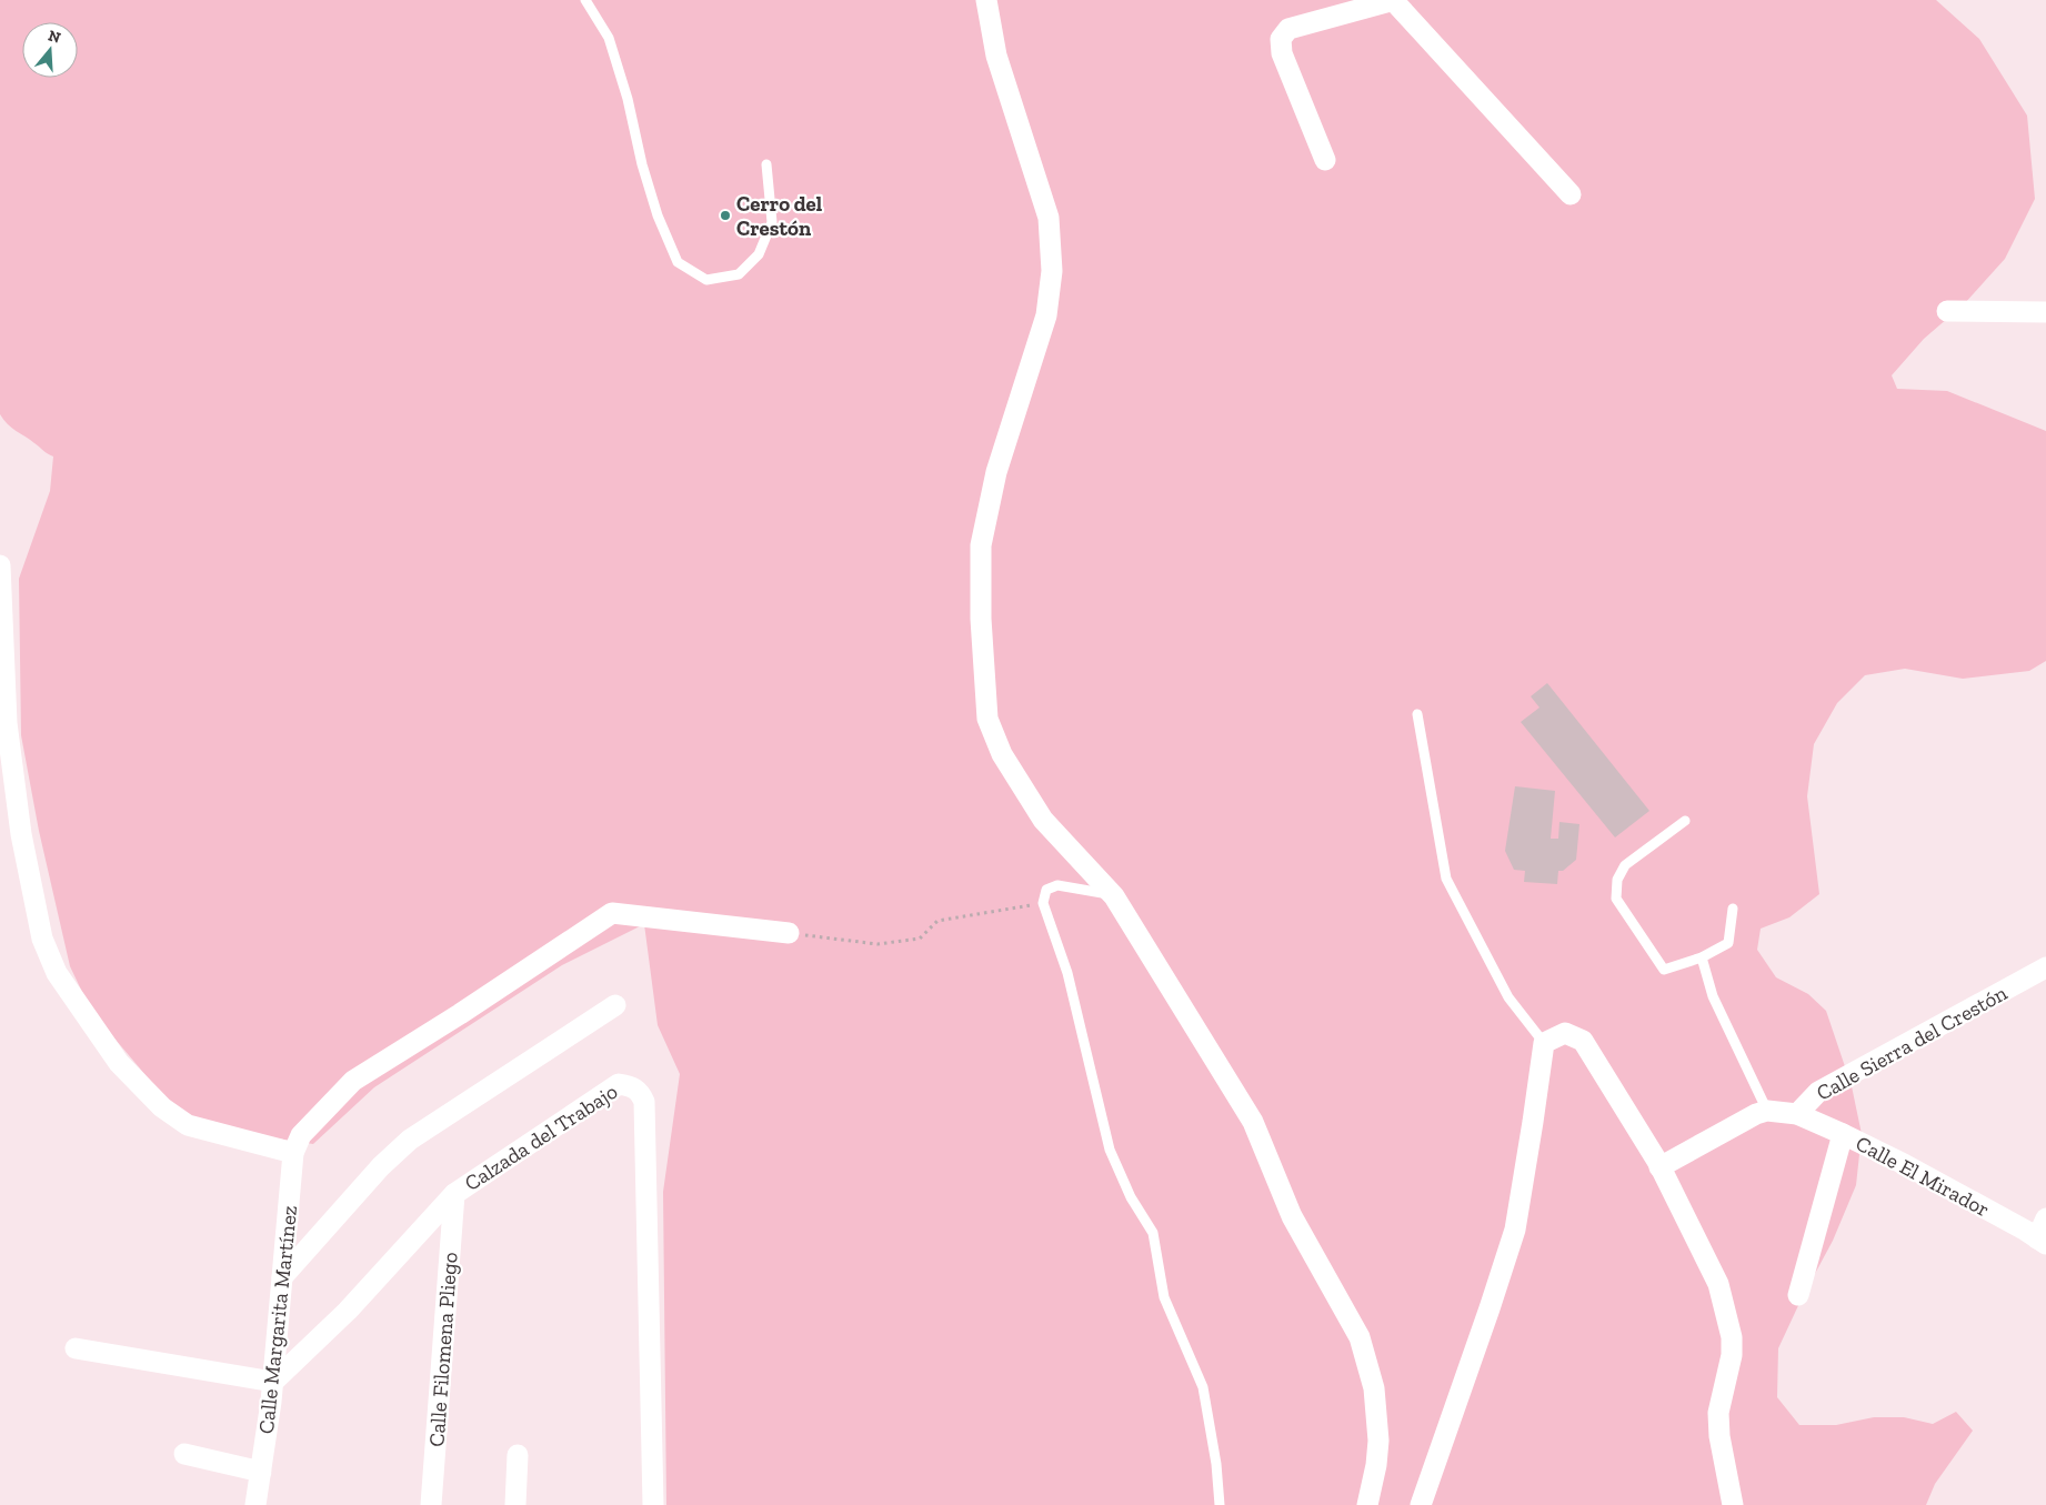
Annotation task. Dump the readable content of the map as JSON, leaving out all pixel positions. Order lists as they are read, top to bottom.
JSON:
{
  "streets": {
    "street": [
      "Calle Sierra del Crestón",
      "Calzada del Trabajo",
      "Calle El Mirador",
      "Calle Margarita Martínez",
      "Calle Filomena Pliego"
    ]
  },
  "crossings": [
    ["Calle Sierra del Crestón", "Calle El Mirador"],
    ["Calzada del Trabajo", "Calle Margarita Martínez"],
    ["Calzada del Trabajo", "Calle Filomena Pliego"]
  ],
  "places": ["Cerro del Crestón"],
  "north": "top"
}
